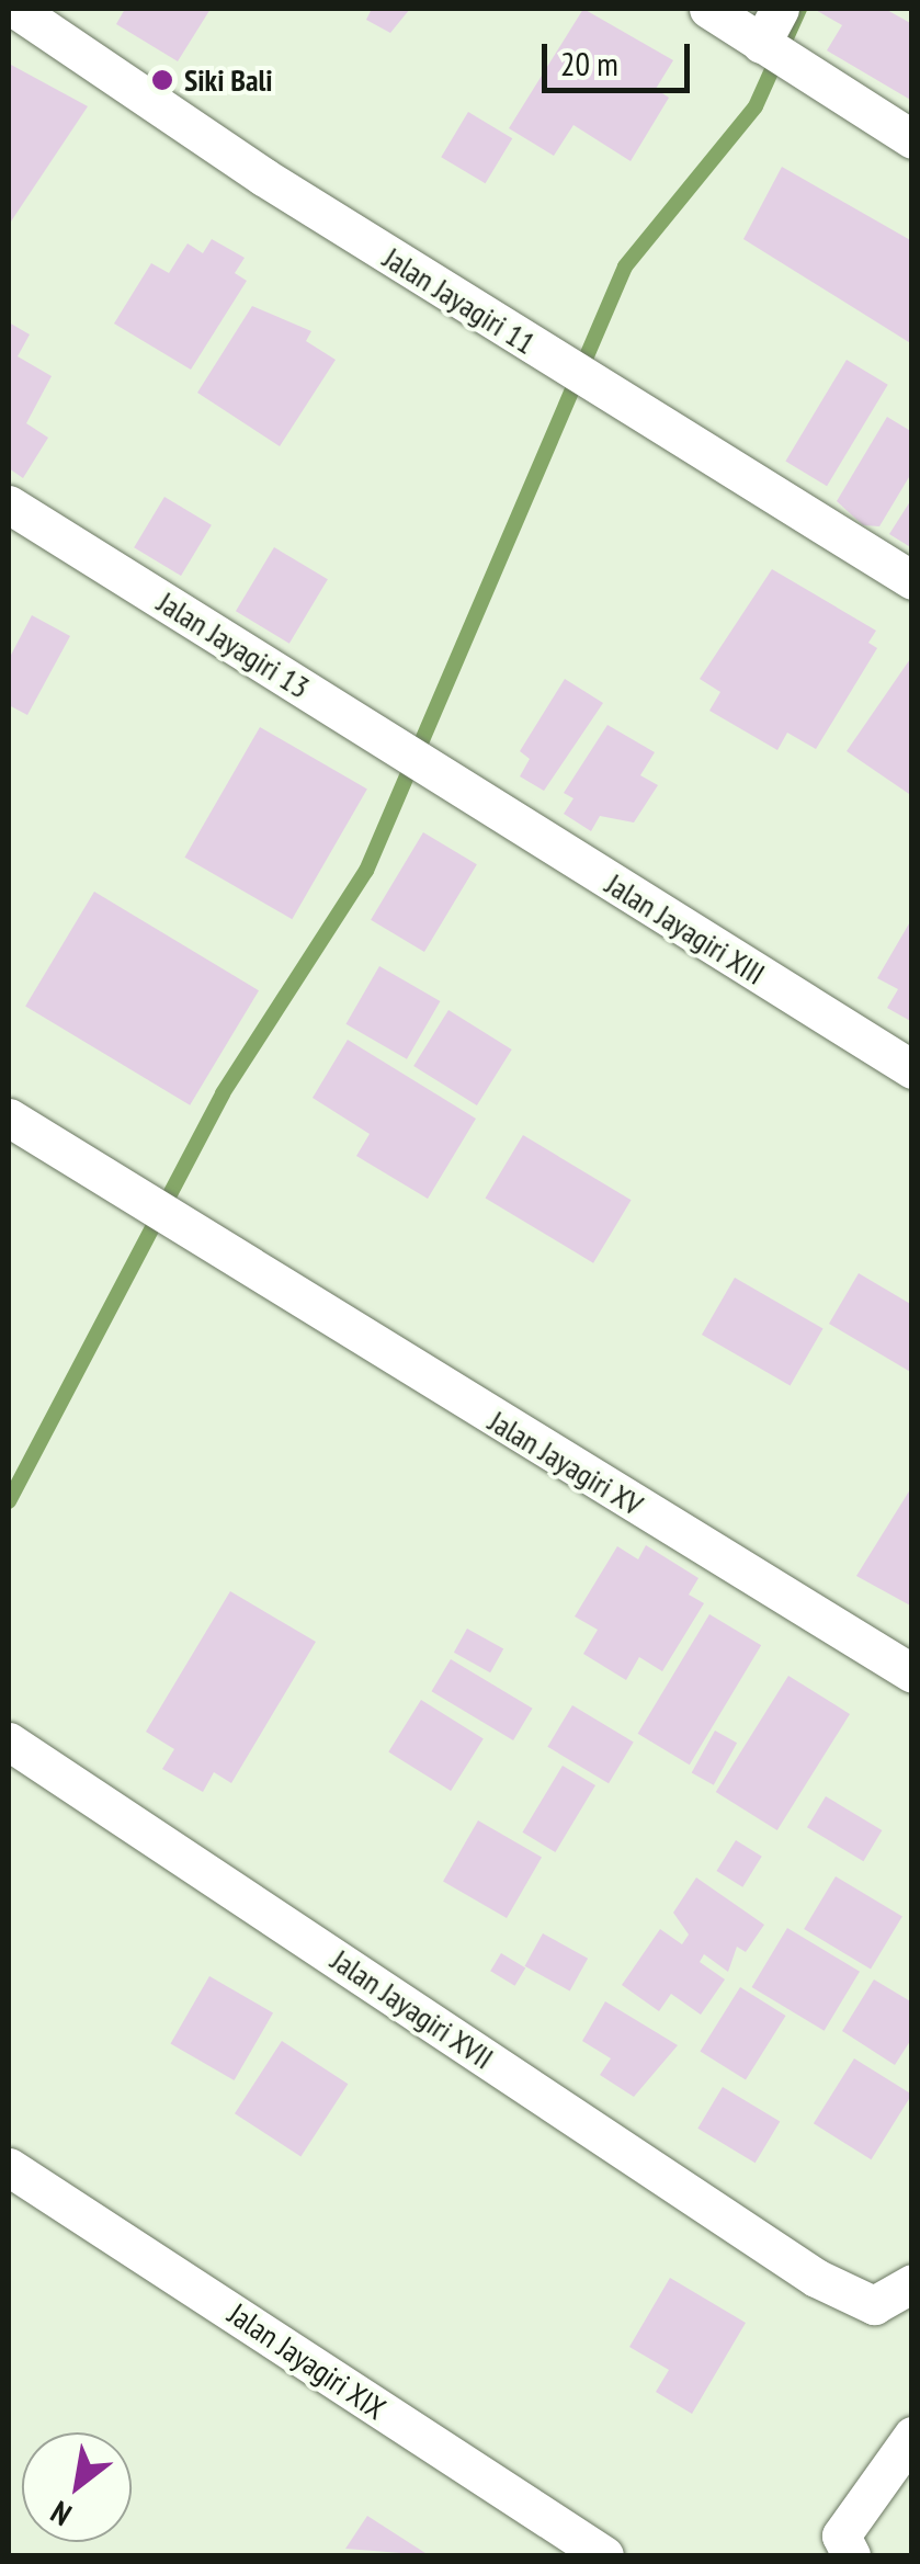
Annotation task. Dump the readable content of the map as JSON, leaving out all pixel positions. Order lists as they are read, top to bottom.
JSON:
{
  "streets": {
    "street": [
      "Jalan Jayagiri 11",
      "Jalan Jayagiri 13",
      "Jalan Jayagiri XIII",
      "Jalan Jayagiri XV",
      "Jalan Jayagiri XVII",
      "Jalan Jayagiri XIX"
    ]
  },
  "crossings": [
    ["Jalan Jayagiri 13", "Jalan Jayagiri XIII"]
  ],
  "places": ["Siki Bali"],
  "scale_bar": "20 m",
  "north": "bottom left"
}
